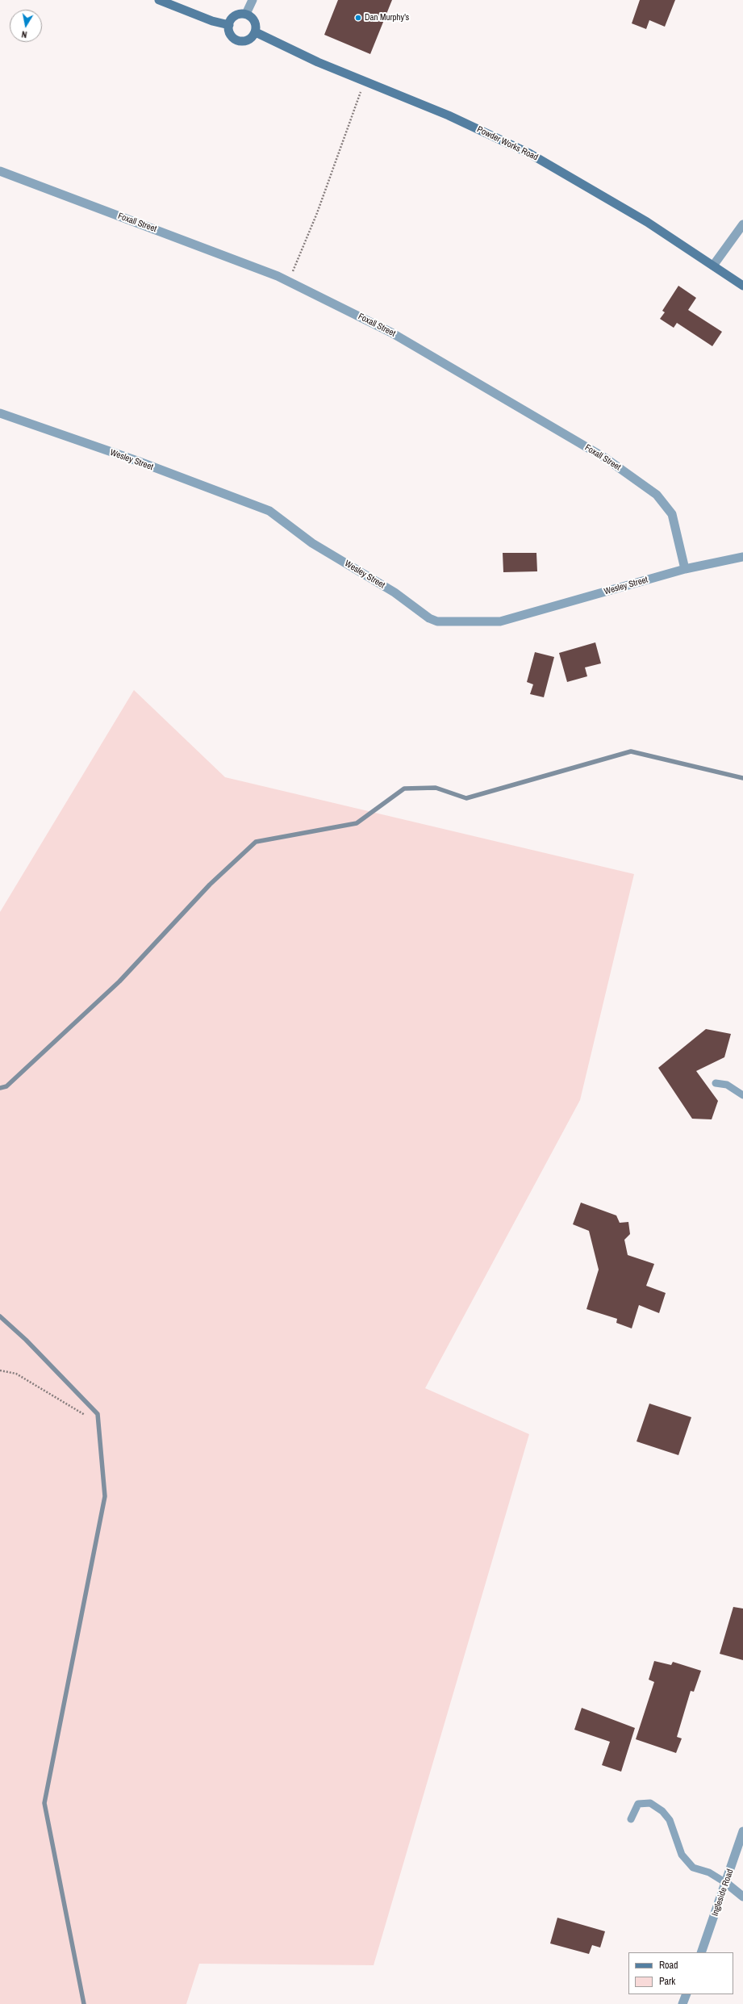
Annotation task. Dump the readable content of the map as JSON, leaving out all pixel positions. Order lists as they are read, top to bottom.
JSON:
{
  "streets": {
    "main road": ["Powder Works Road"],
    "street": ["Foxall Street", "Wesley Street", "Ingleside Road"]
  },
  "crossings": [
    ["Foxall Street", "Wesley Street"]
  ],
  "places": ["Dan Murphy's"],
  "legend": ["Road", "Park"],
  "north": "bottom"
}
